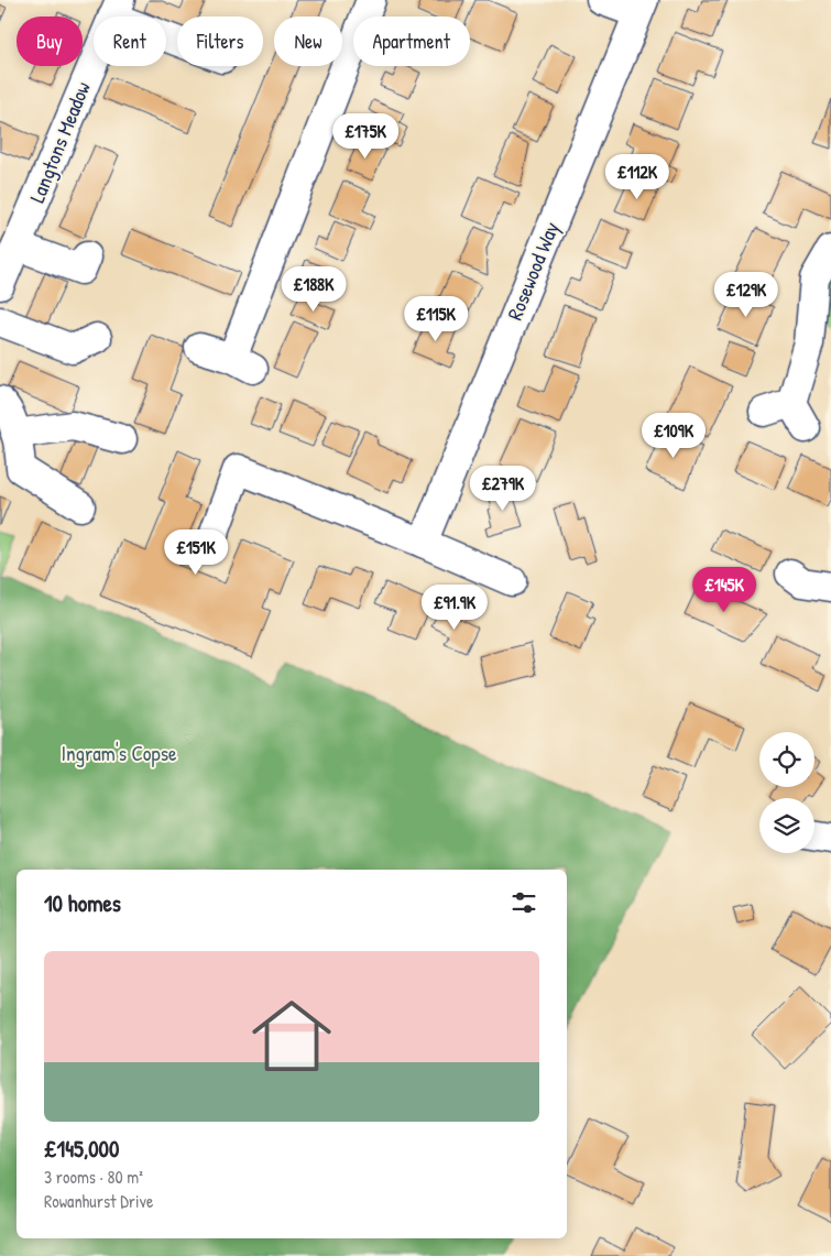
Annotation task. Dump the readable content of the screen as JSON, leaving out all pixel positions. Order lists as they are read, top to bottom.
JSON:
{
  "streets": {
    "street": ["Langtons Meadow", "Rosewood Way"]
  },
  "parks": ["Ingram's Copse"],
  "page": {
    "chip": [
      "Buy",
      "Rent",
      "Filters",
      "New",
      "Apartment"
    ],
    "price": [
      "£175K",
      "£112K",
      "£188K",
      "£129K",
      "£115K",
      "£109K",
      "£279K",
      "£151K",
      "£145K",
      "£91.9K"
    ],
    "heading": "10 homes",
    "list": [
      {
        "name": "£145,000",
        "note": "3 rooms · 80 m² · Rowanhurst Drive"
      }
    ]
  }
}
